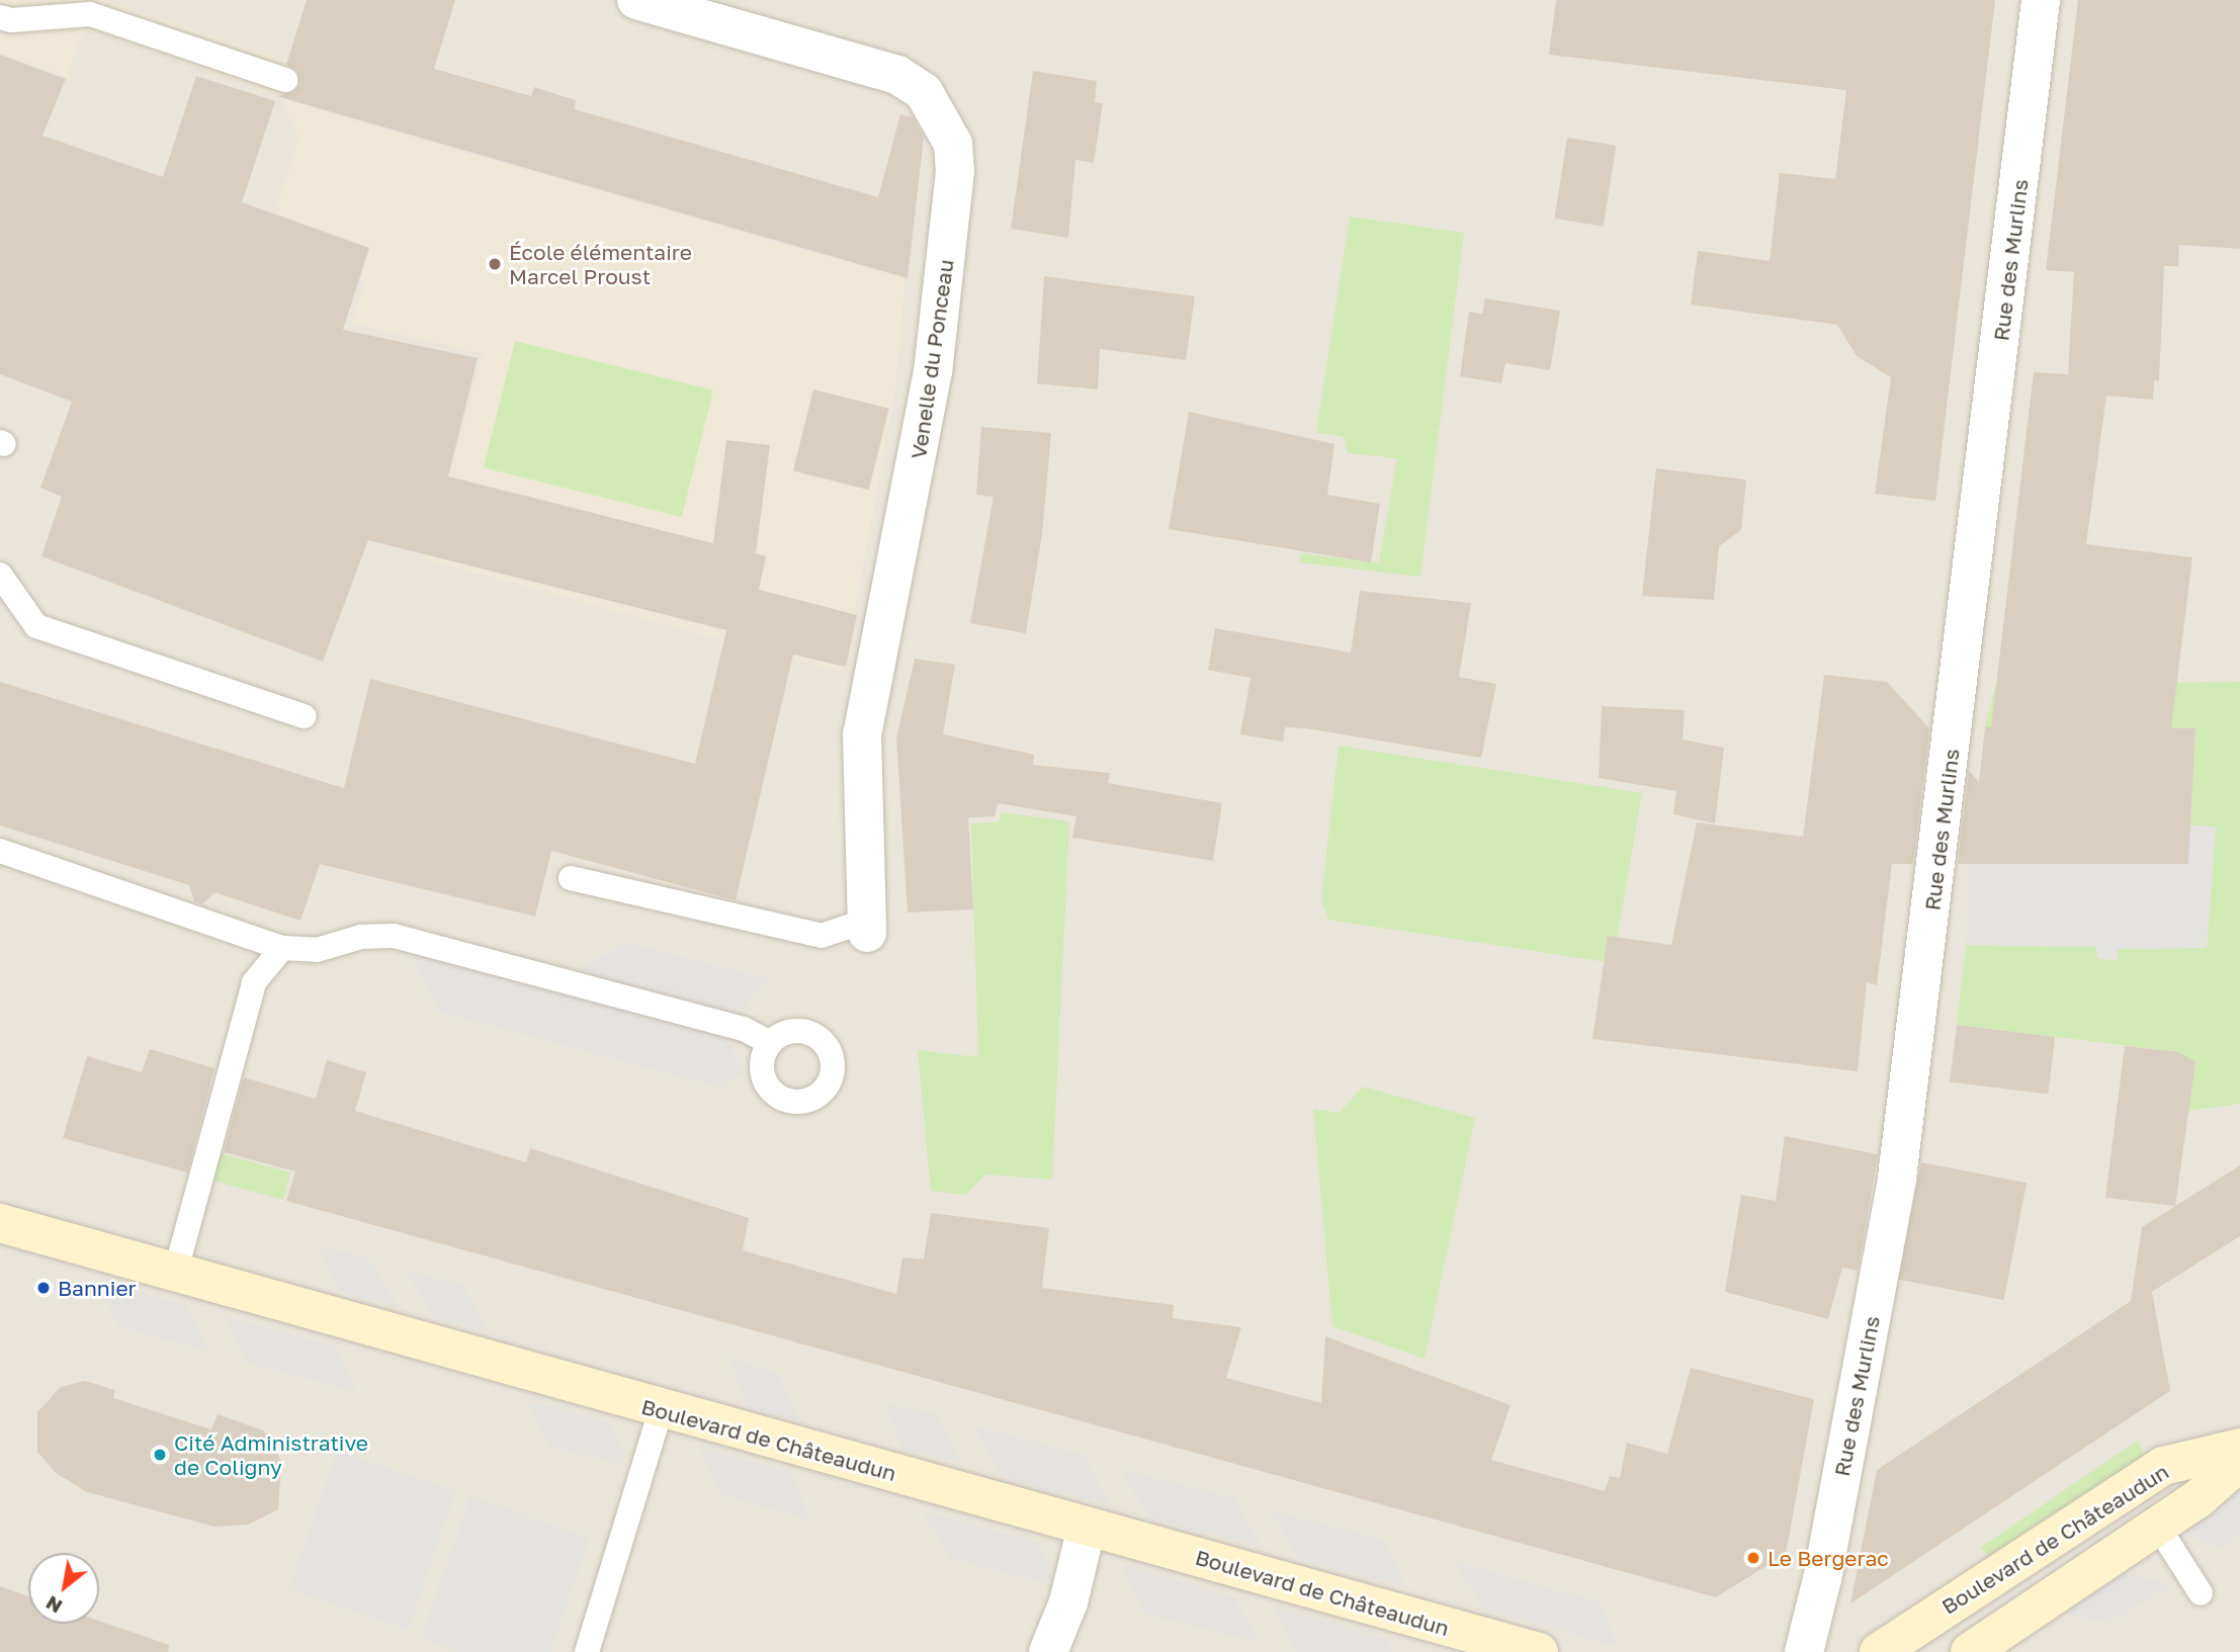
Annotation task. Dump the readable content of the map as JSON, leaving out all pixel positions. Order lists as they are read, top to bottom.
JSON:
{
  "streets": {
    "main road": ["Boulevard de Châteaudun"],
    "street": ["Rue des Murlins", "Venelle du Ponceau"]
  },
  "places": [
    "École élémentaire Marcel Proust",
    "Bannier",
    "Cité Administrative de Coligny",
    "Le Bergerac"
  ],
  "north": "bottom left"
}
